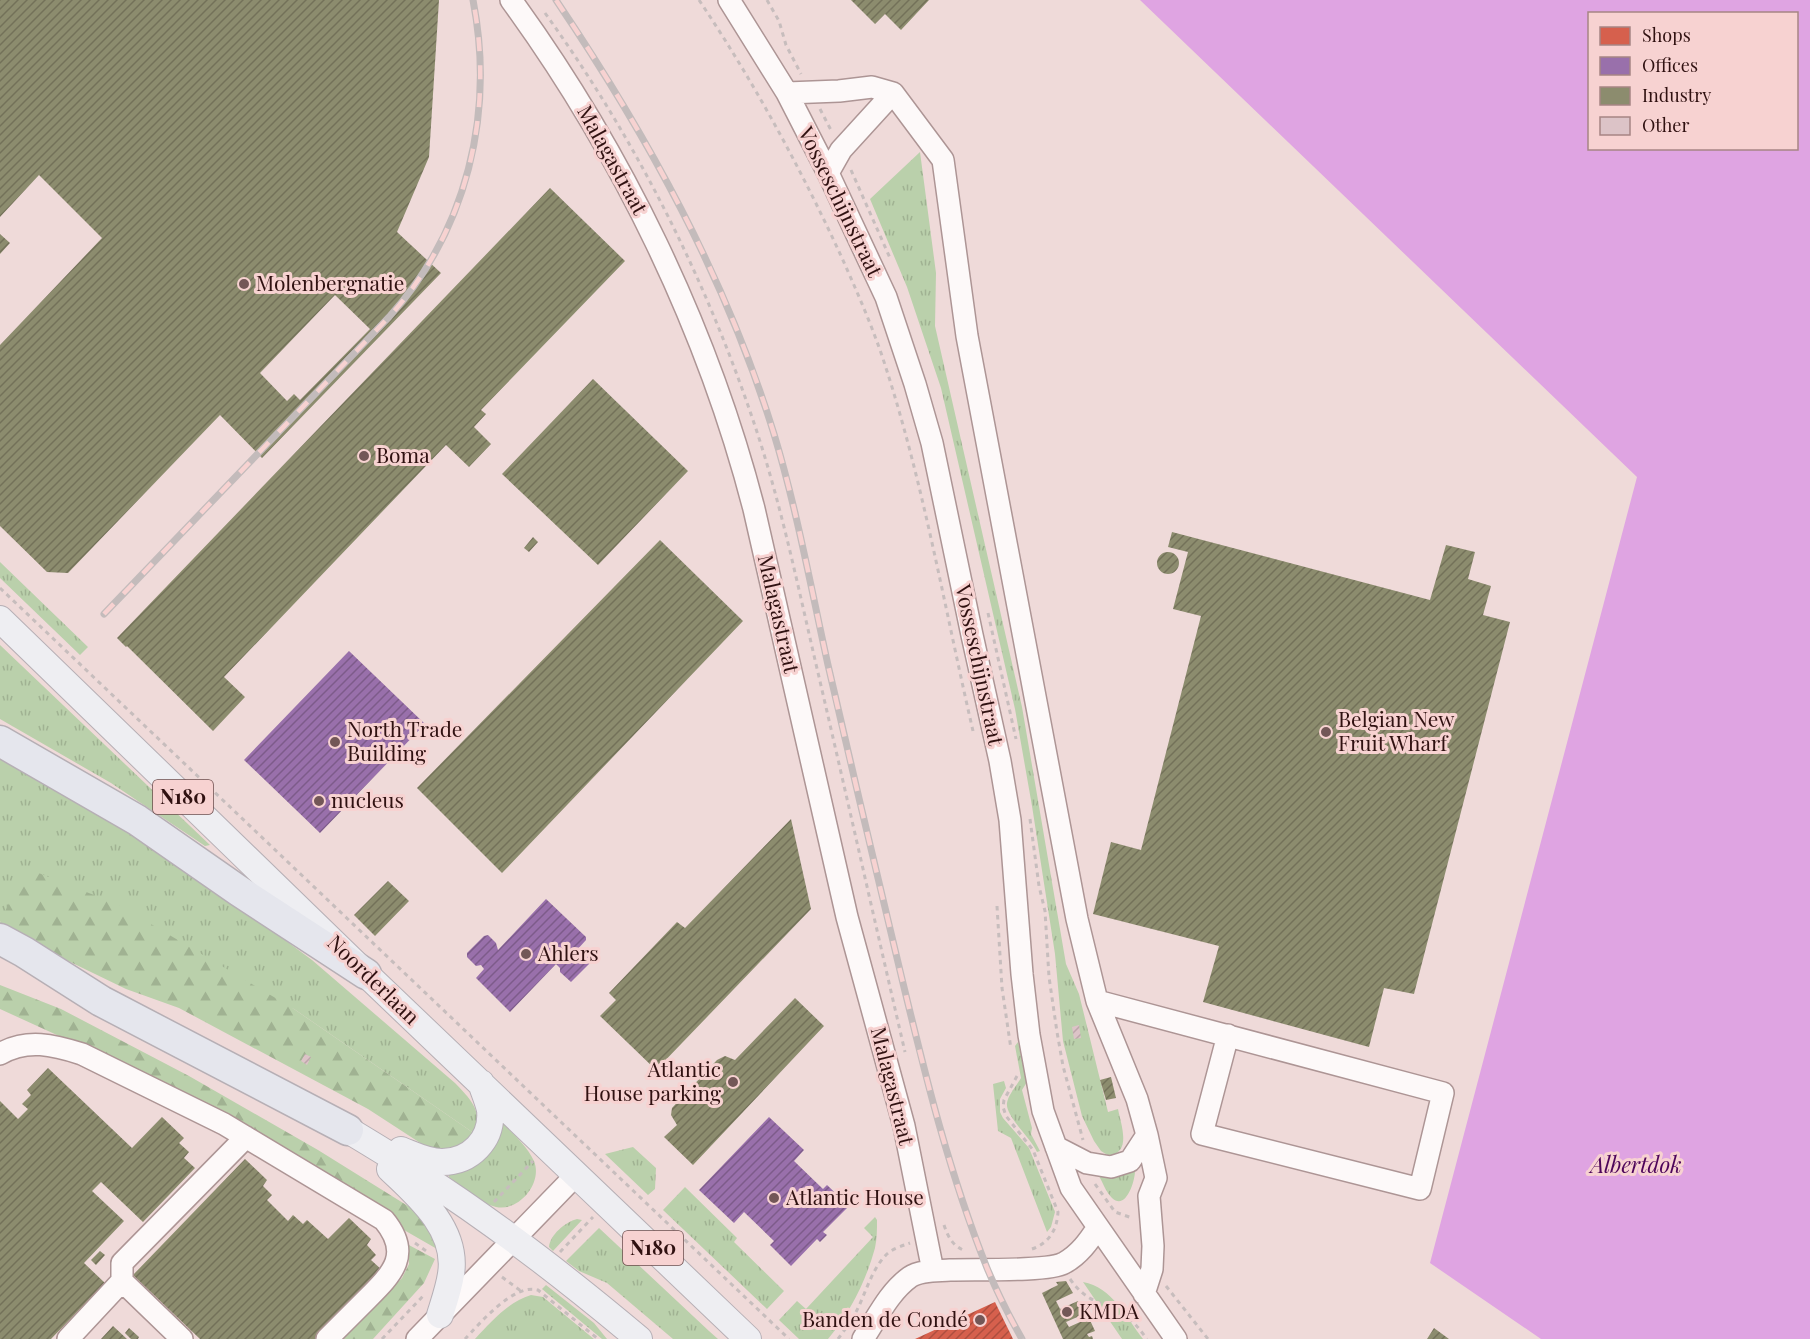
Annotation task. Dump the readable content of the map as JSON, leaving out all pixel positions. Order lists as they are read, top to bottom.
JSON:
{
  "streets": {
    "main road": ["N180", "Noorderlaan"],
    "street": ["Malagastraat", "Vosseschijnstraat"]
  },
  "water": ["Albertdok"],
  "places": [
    "Molenbergnatie",
    "Boma",
    "Belgian New Fruit Wharf",
    "North Trade Building",
    "nucleus",
    "Ahlers",
    "Atlantic House parking",
    "Atlantic House",
    "KMDA",
    "Banden de Condé"
  ],
  "legend": [
    "Shops",
    "Offices",
    "Industry",
    "Other"
  ]
}
